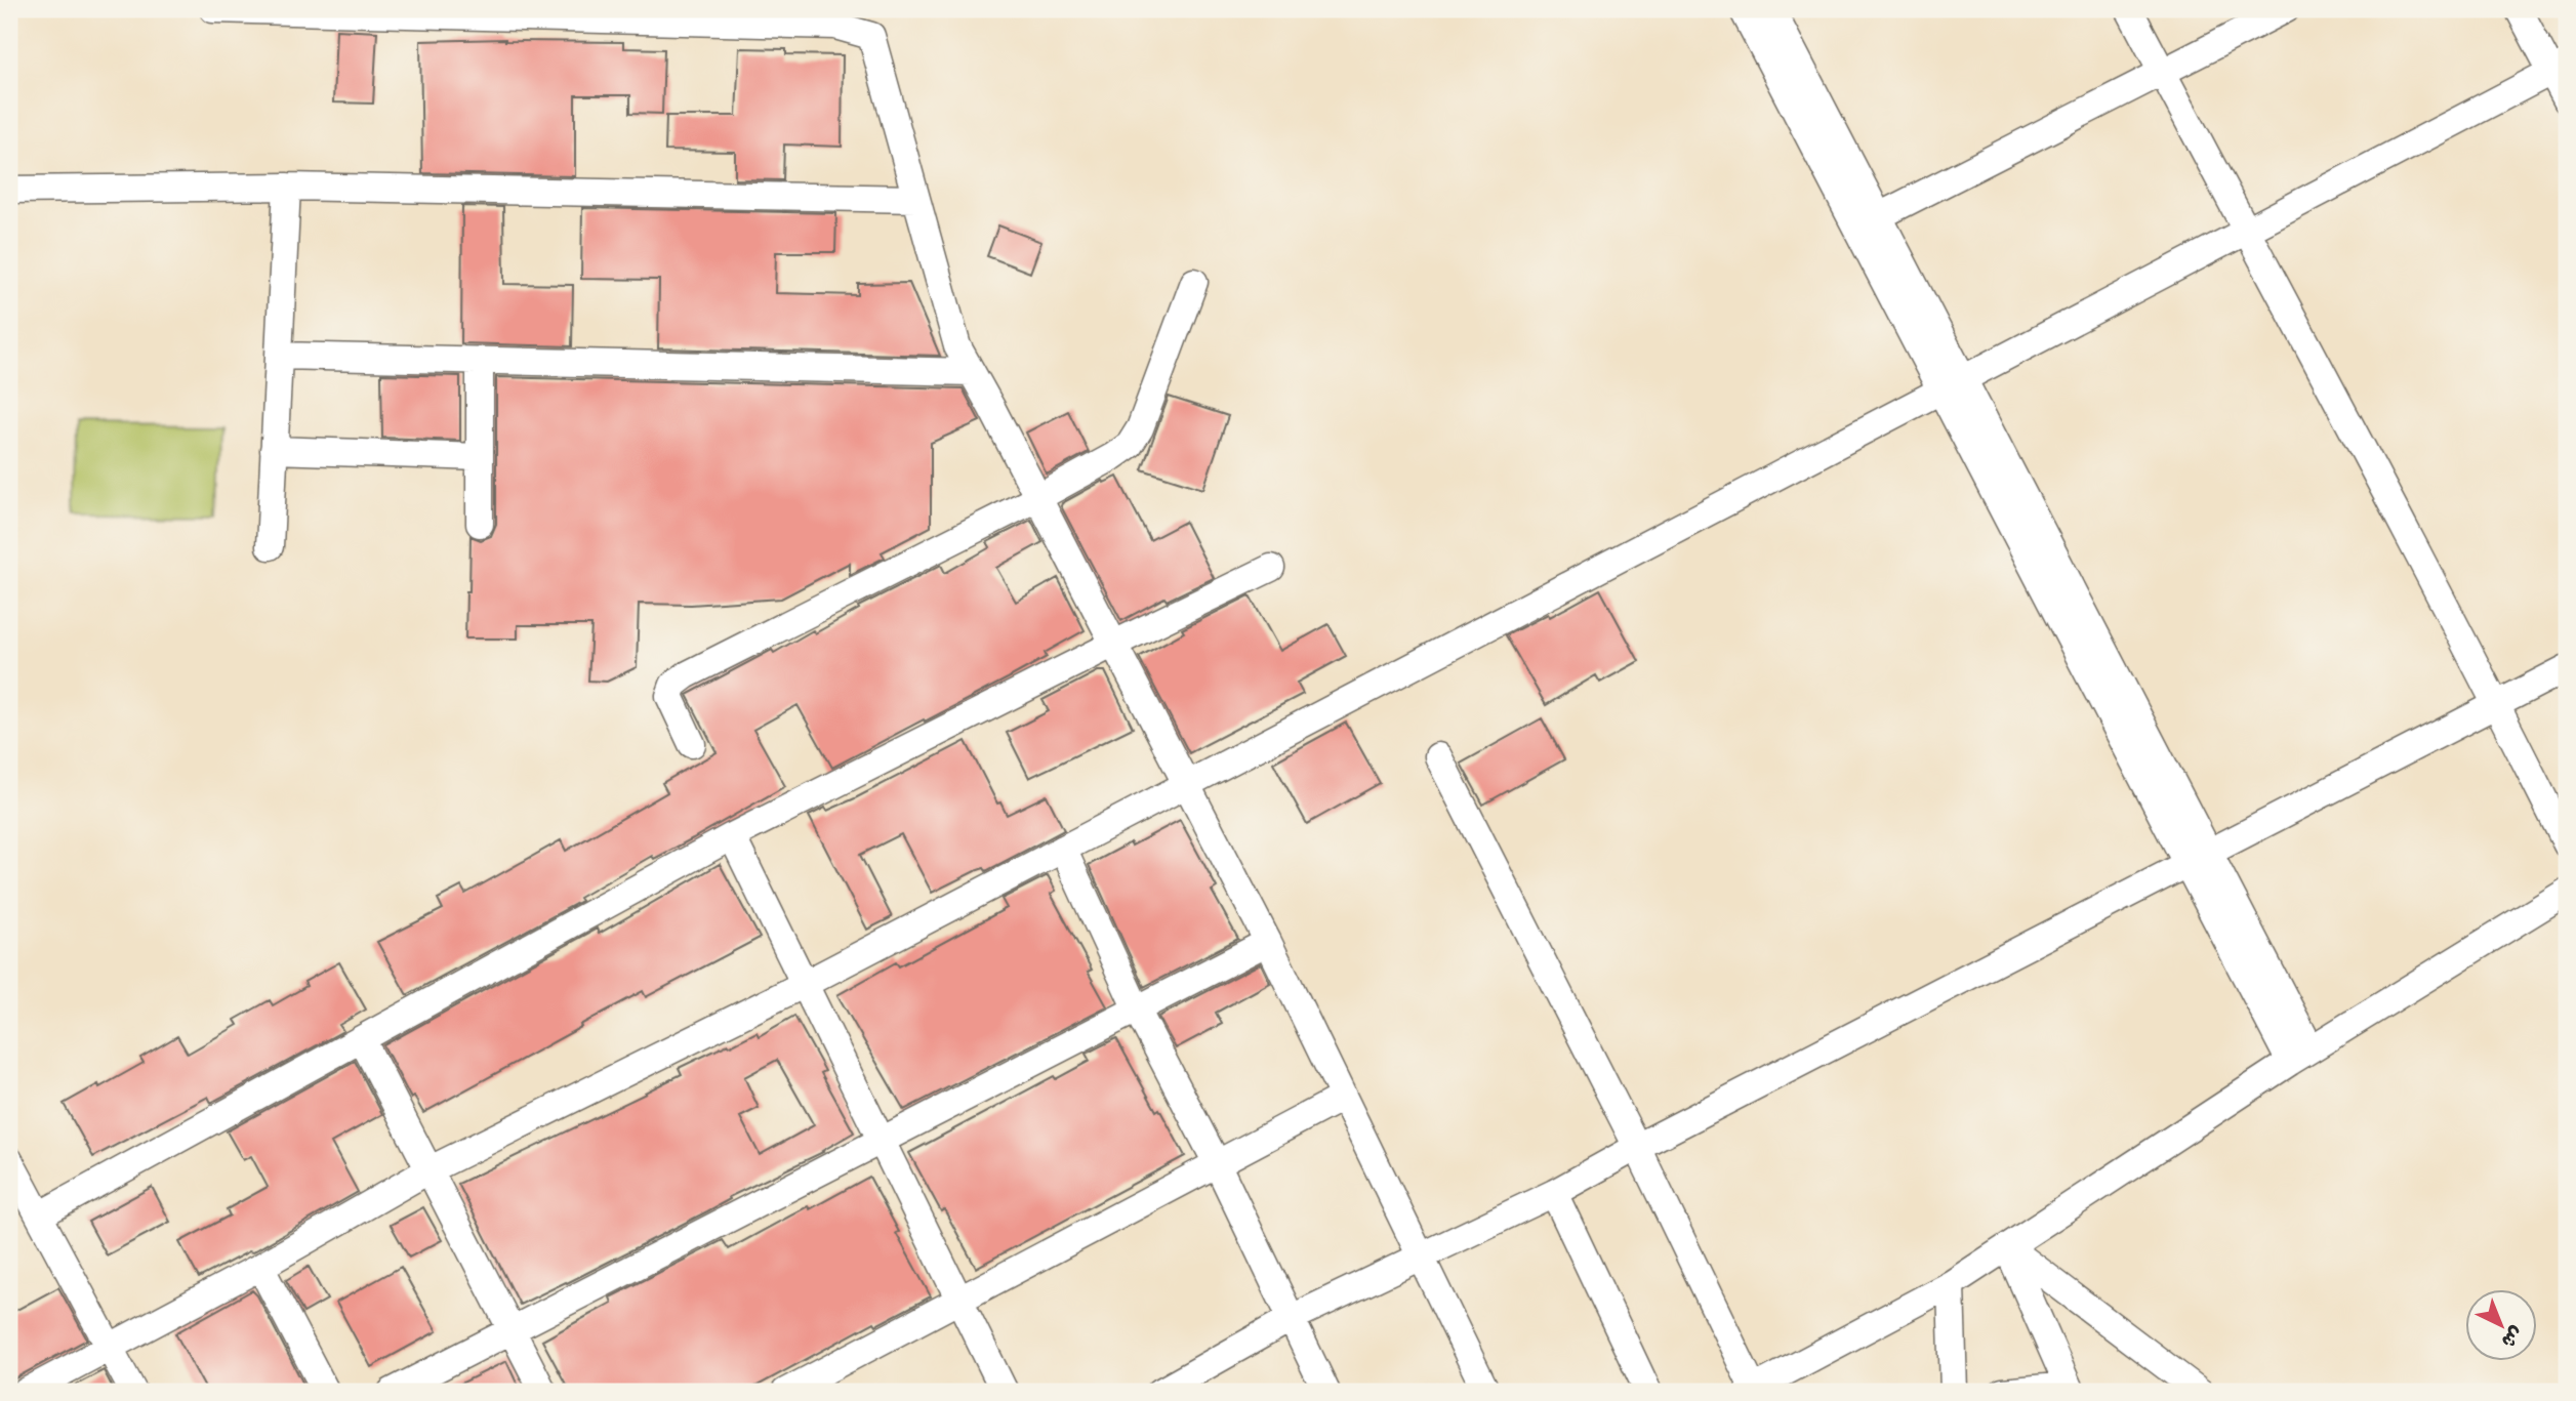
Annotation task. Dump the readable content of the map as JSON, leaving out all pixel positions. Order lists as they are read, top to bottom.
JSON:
{
  "north": "bottom right"
}
